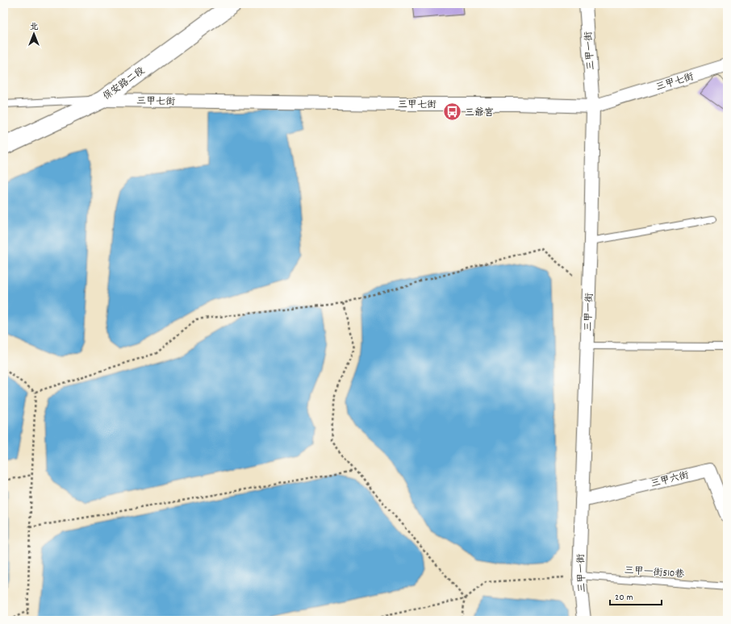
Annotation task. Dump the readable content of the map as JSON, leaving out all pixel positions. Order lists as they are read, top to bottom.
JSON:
{
  "streets": {
    "street": [
      "三甲一街",
      "三甲七街",
      "保安路二段",
      "三甲六街"
    ],
    "lane": ["三甲一街510巷"]
  },
  "crossings": [
    ["三甲一街", "三甲七街"],
    ["三甲一街", "三甲六街"],
    ["三甲一街", "三甲一街510巷"],
    ["三甲七街", "保安路二段"]
  ],
  "places": {
    "bus stop": ["三爺宮"]
  },
  "scale_bar": "20 m",
  "north": "top"
}
